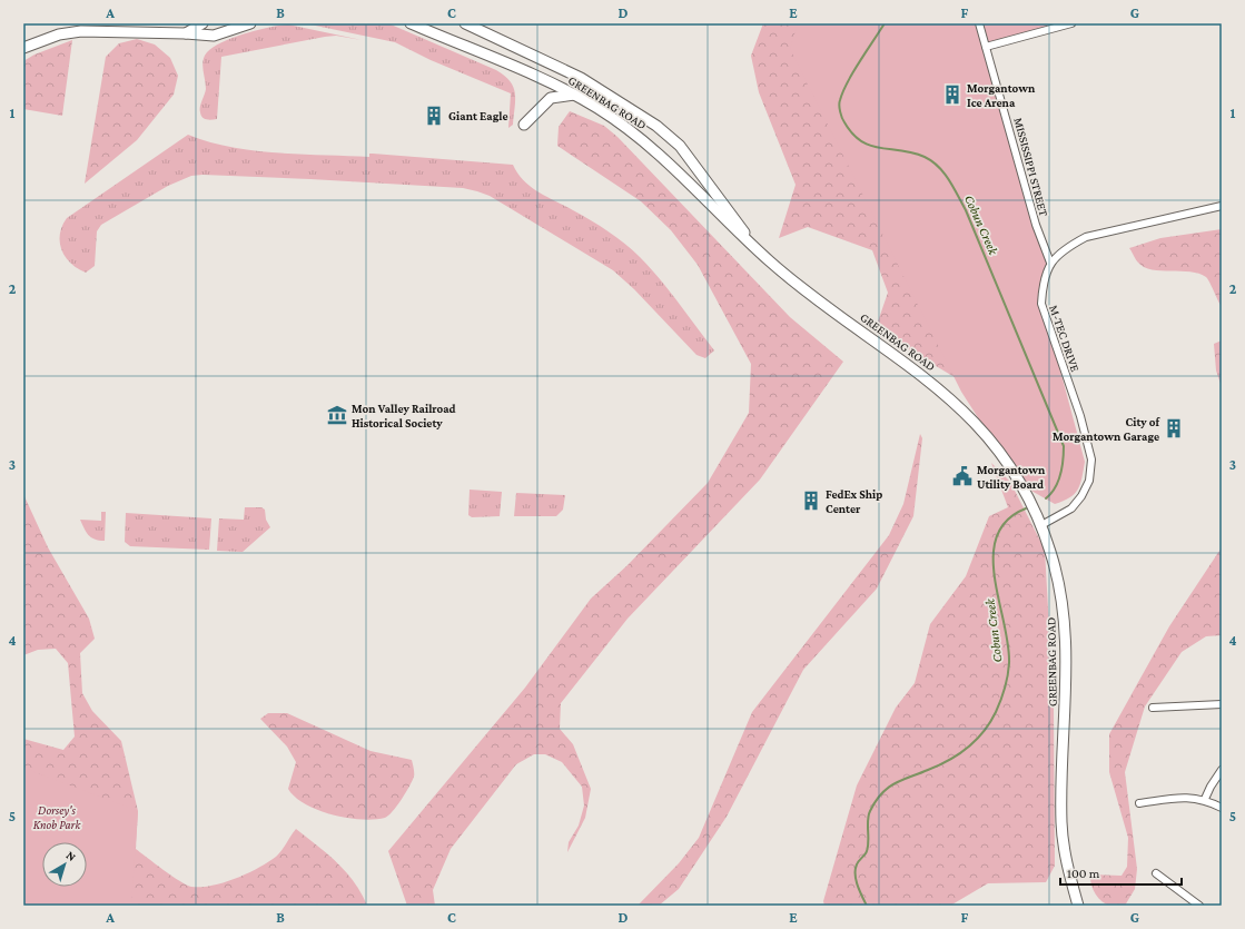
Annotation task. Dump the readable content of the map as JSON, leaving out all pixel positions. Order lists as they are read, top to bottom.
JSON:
{
  "streets": {
    "main road": ["GREENBAG ROAD"],
    "street": ["MISSISSIPPI STREET", "M-TEC DRIVE"]
  },
  "crossings": [
    ["GREENBAG ROAD", "M-TEC DRIVE"],
    ["MISSISSIPPI STREET", "M-TEC DRIVE"]
  ],
  "water": ["Cobun Creek"],
  "parks": ["Dorsey's Knob Park"],
  "places": {
    "building": [
      "Morgantown Ice Arena",
      "Giant Eagle",
      "City of Morgantown Garage",
      "FedEx Ship Center"
    ],
    "museum": ["Mon Valley Railroad Historical Society"],
    "public building": ["Morgantown Utility Board"]
  },
  "scale_bar": "100 m",
  "north": "top right",
  "grid": {
    "columns": [
      "A",
      "B",
      "C",
      "D",
      "E",
      "F",
      "G"
    ],
    "rows": [
      "1",
      "2",
      "3",
      "4",
      "5"
    ]
  }
}
